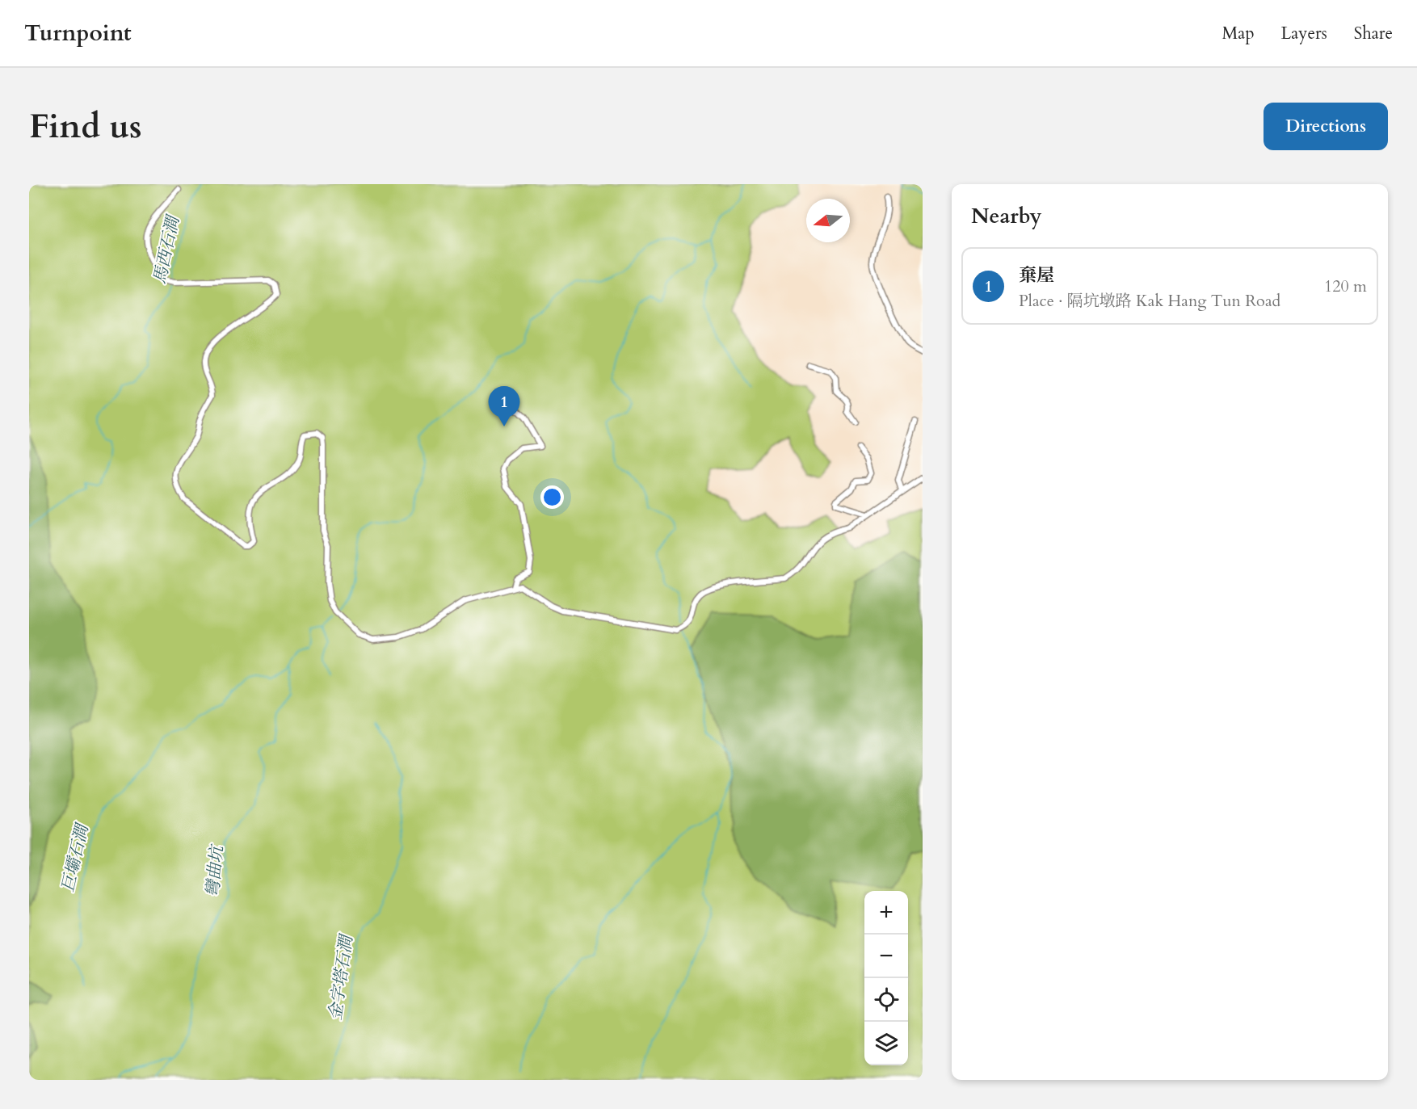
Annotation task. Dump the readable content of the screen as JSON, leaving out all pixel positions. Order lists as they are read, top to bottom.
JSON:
{
  "water": [
    "馬西石澗",
    "巨壩石澗",
    "彎曲坑",
    "金字塔石澗"
  ],
  "north": "left",
  "page": {
    "header": "Turnpoint",
    "nav": ["Map", "Layers", "Share"],
    "buttons": "Directions",
    "title": "Find us",
    "heading": "Nearby",
    "list": [
      {
        "mark": "1",
        "name": "棄屋",
        "note": "Place · 隔坑墩路 Kak Hang Tun Road",
        "value": "120 m"
      }
    ],
    "pins": "1",
    "map_buttons": ["+", "−"]
  }
}
